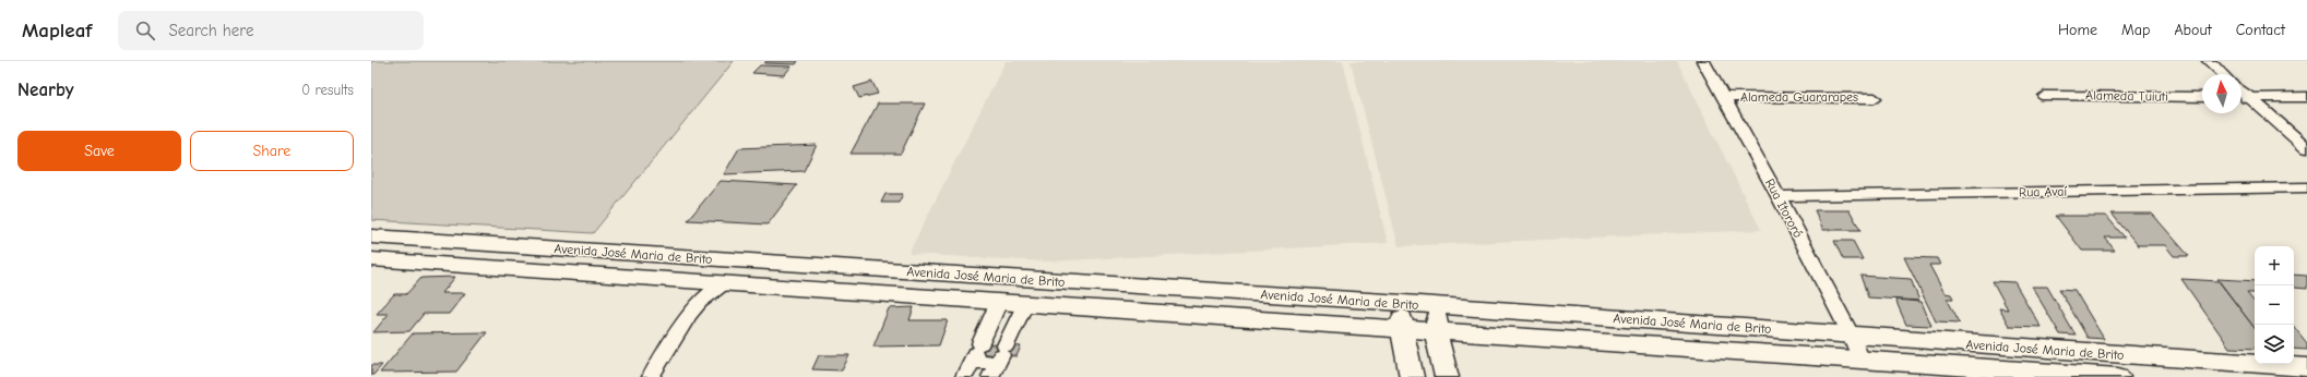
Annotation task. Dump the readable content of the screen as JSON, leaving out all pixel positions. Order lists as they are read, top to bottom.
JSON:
{
  "streets": {
    "main road": ["Avenida José Maria de Brito"],
    "street": [
      "Alameda Tuiuti",
      "Alameda Guararapes",
      "Rua Avaí",
      "Rua Itororó"
    ]
  },
  "crossings": [
    ["Alameda Guararapes", "Rua Itororó"],
    ["Rua Avaí", "Rua Itororó"],
    ["Rua Itororó", "Avenida José Maria de Brito"]
  ],
  "north": "top",
  "page": {
    "header": "Mapleaf",
    "search": "Search here",
    "nav": [
      "Home",
      "Map",
      "About",
      "Contact"
    ],
    "heading": ["Nearby", "0 results"],
    "buttons": ["Save", "Share"],
    "map_buttons": ["+", "−"]
  }
}
